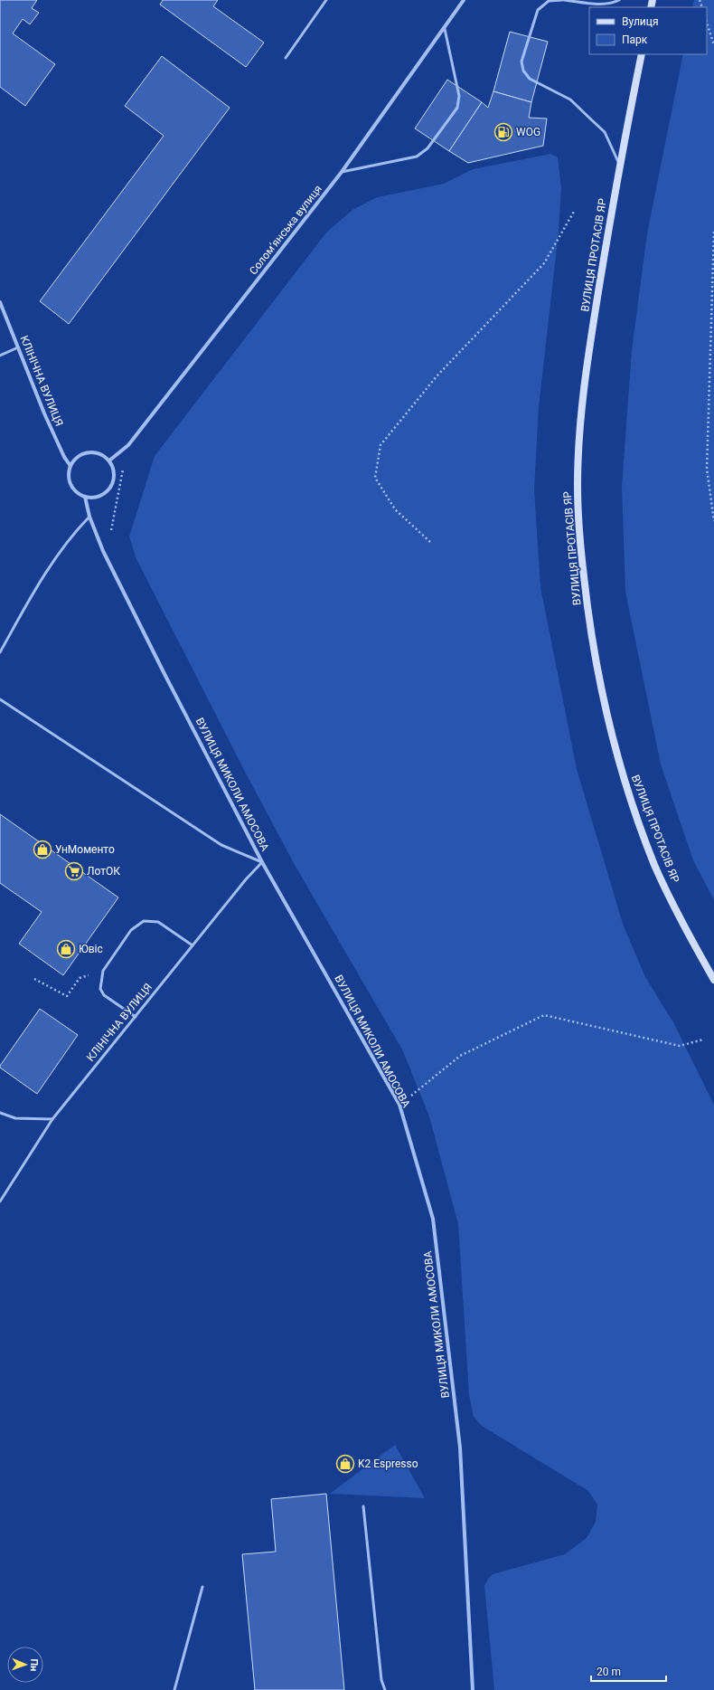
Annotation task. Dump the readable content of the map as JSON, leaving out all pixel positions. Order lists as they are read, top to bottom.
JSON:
{
  "streets": {
    "main road": ["ВУЛИЦЯ ПРОТАСІВ ЯР"],
    "street": ["Соломʼянська вулиця", "КЛІНІЧНА ВУЛИЦЯ", "ВУЛИЦЯ МИКОЛИ АМОСОВА"]
  },
  "crossings": [
    ["Соломʼянська вулиця", "КЛІНІЧНА ВУЛИЦЯ"],
    ["Соломʼянська вулиця", "ВУЛИЦЯ МИКОЛИ АМОСОВА"],
    ["КЛІНІЧНА ВУЛИЦЯ", "ВУЛИЦЯ МИКОЛИ АМОСОВА"]
  ],
  "places": {
    "fuel station": ["WOG"],
    "shop": ["УнМоменто", "Ювіс", "K2 Espresso"],
    "supermarket": ["ЛотОК"]
  },
  "legend": ["Вулиця", "Парк"],
  "scale_bar": "20 m",
  "north": "right"
}
